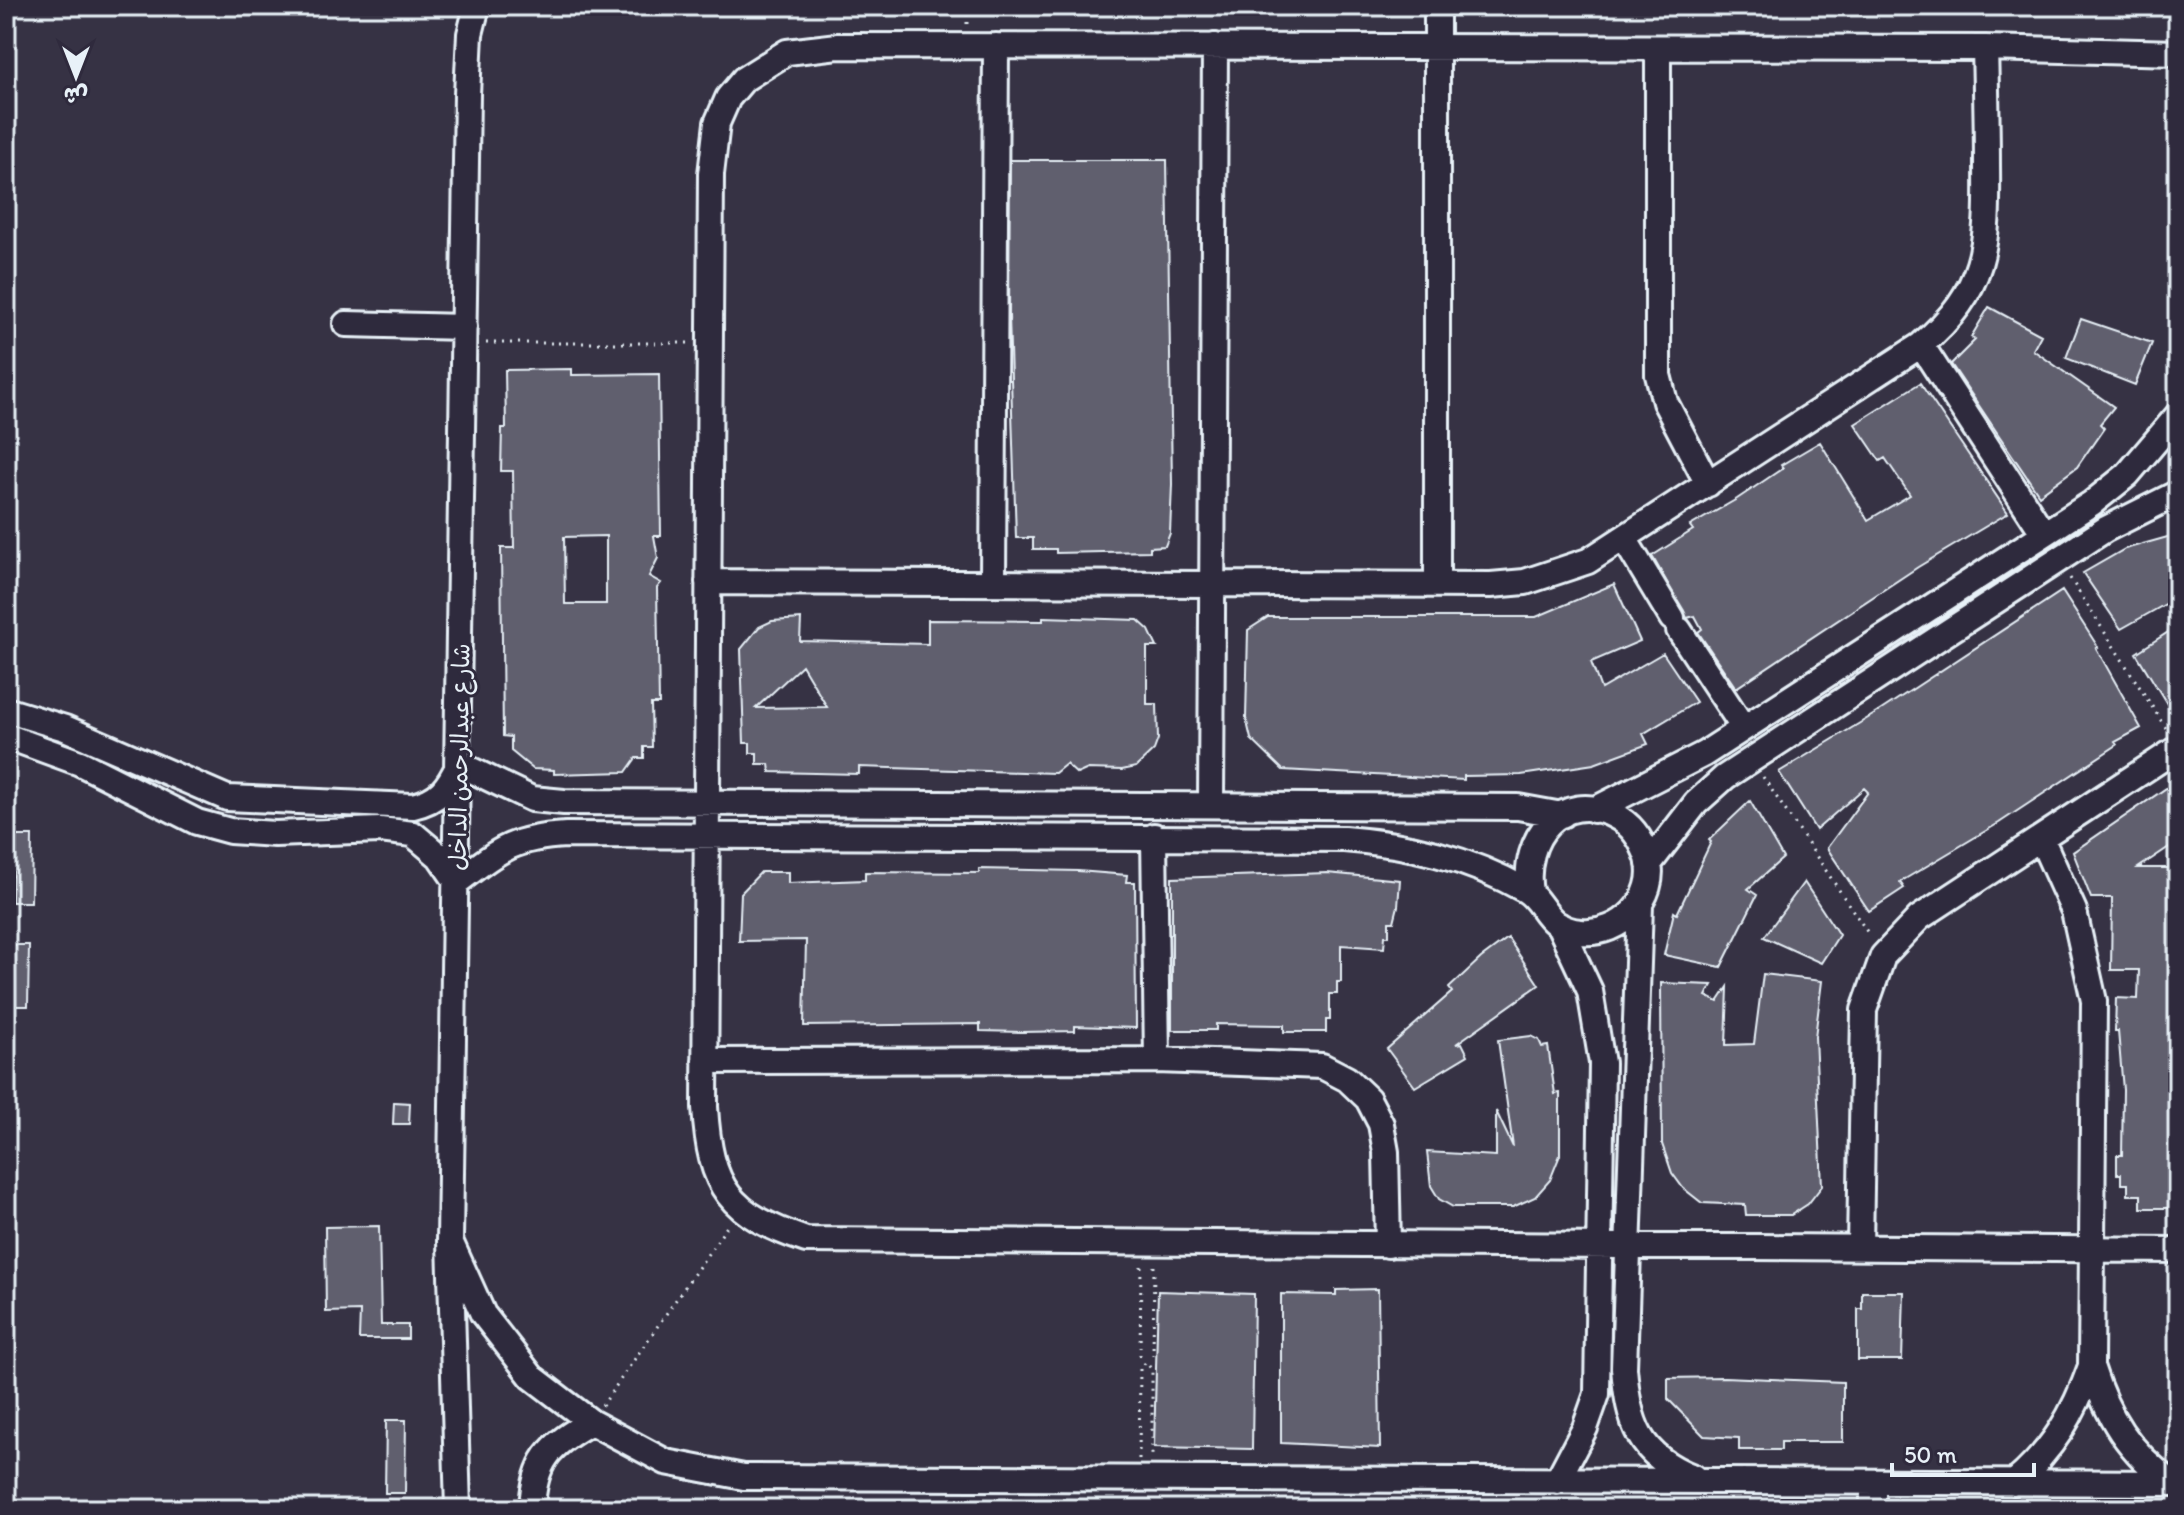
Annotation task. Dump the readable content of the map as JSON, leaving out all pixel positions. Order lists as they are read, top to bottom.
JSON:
{
  "streets": {
    "street": ["شارع عبدالرحمن الداخل"]
  },
  "scale_bar": "50 m",
  "north": "bottom"
}
